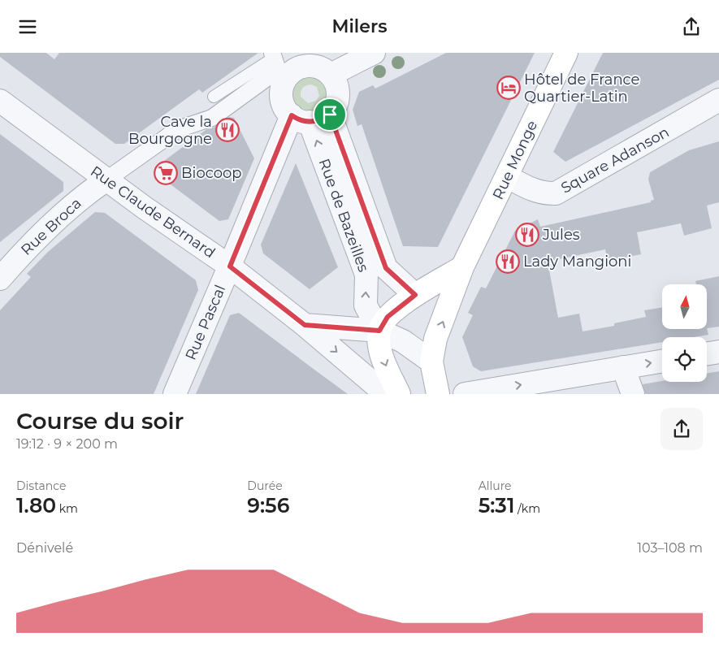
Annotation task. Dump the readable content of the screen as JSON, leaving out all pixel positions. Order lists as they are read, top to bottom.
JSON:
{
  "streets": {
    "main road": ["Rue Monge"],
    "street": [
      "Square Adanson",
      "Rue Claude Bernard",
      "Rue de Bazeilles",
      "Rue Broca",
      "Rue Pascal"
    ]
  },
  "crossings": [
    ["Rue Monge", "Square Adanson"],
    ["Rue Claude Bernard", "Rue Broca"],
    ["Rue Claude Bernard", "Rue Pascal"],
    ["Rue de Bazeilles", "Rue Pascal"]
  ],
  "places": {
    "hotel": ["Hôtel de France Quartier-Latin"],
    "restaurant": ["Cave la Bourgogne", "Jules", "Lady Mangioni"],
    "supermarket": ["Biocoop"]
  },
  "north": "top",
  "page": {
    "header": "Milers",
    "heading": ["Course du soir", "19:12 · 9 × 200 m"],
    "stats": [
      ["Distance", "1.80 km"],
      ["Durée", "9:56"],
      ["Allure", "5:31 /km"]
    ],
    "chart": ["Dénivelé", "103–108 m"]
  }
}
